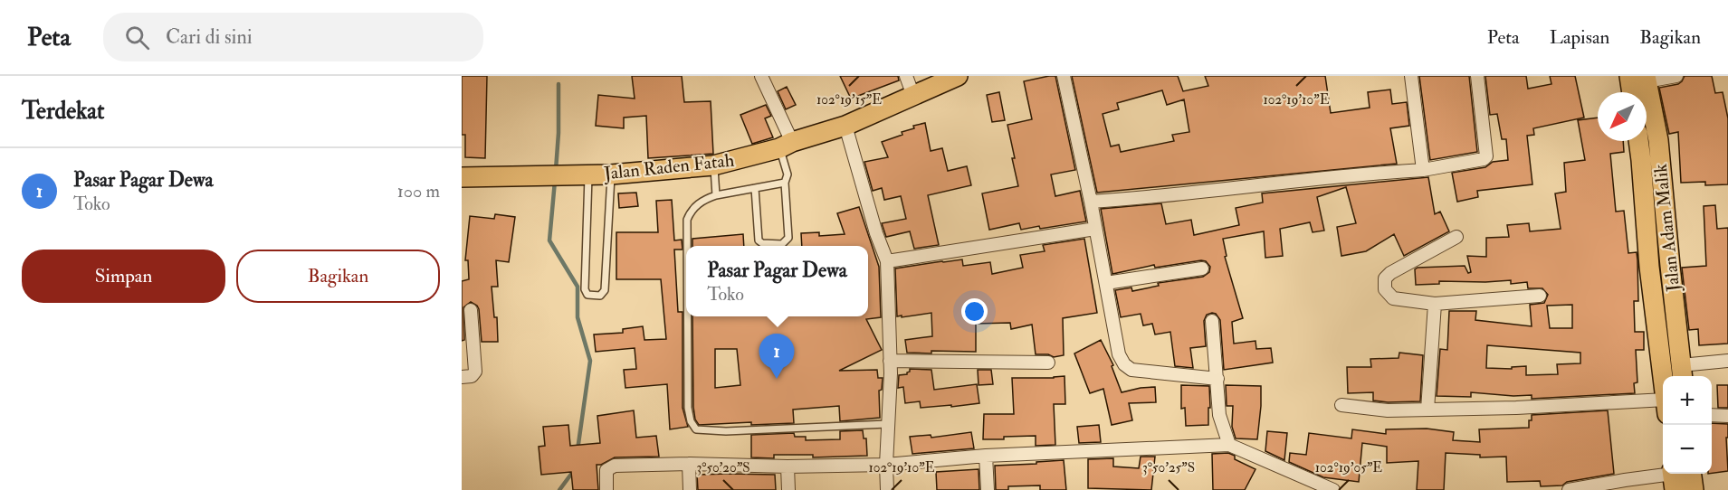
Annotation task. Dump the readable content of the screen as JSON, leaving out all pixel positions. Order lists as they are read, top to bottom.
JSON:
{
  "streets": {
    "main road": ["Jalan Raden Fatah", "Jalan Adam Malik"]
  },
  "north": "bottom left",
  "page": {
    "header": "Peta",
    "search": "Cari di sini",
    "nav": ["Peta", "Lapisan", "Bagikan"],
    "heading": "Terdekat",
    "list": [
      {
        "mark": "1",
        "name": "Pasar Pagar Dewa",
        "note": "Toko",
        "value": "100 m"
      }
    ],
    "buttons": ["Simpan", "Bagikan"],
    "popup": ["Pasar Pagar Dewa", "Toko"],
    "pins": "1",
    "map_buttons": ["+", "−"]
  },
  "coordinates": [
    "102°19'15\"E",
    "102°19'10\"E",
    "3°50'20\"S",
    "3°50'25\"S",
    "102°19'05\"E"
  ]
}
